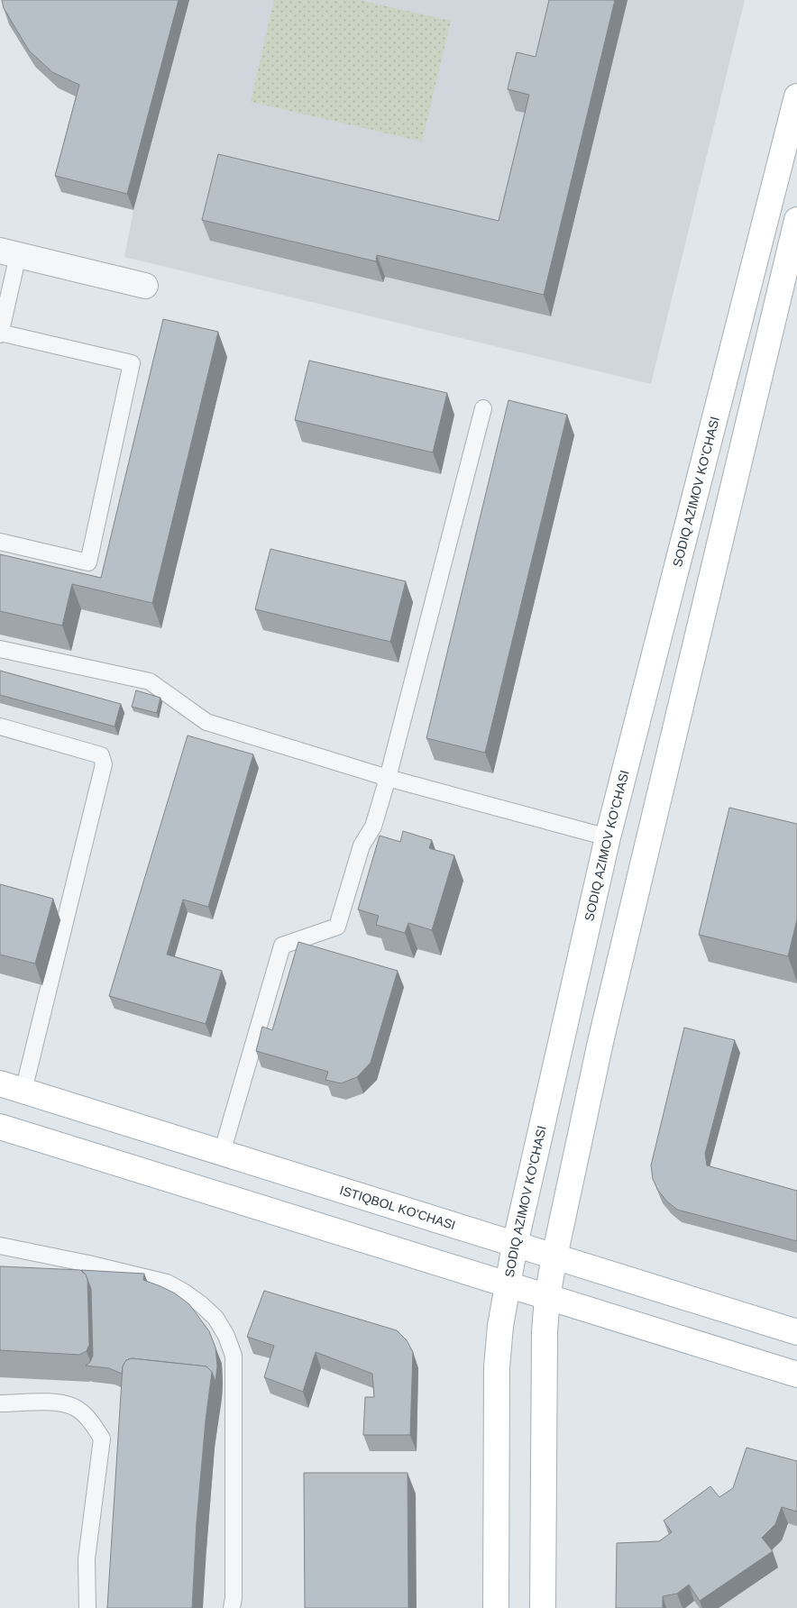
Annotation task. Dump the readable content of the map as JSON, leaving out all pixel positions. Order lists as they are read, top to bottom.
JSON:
{
  "streets": {
    "main road": ["SODIQ AZIMOV KO'CHASI", "ISTIQBOL KO'CHASI"]
  },
  "crossings": [
    ["SODIQ AZIMOV KO'CHASI", "ISTIQBOL KO'CHASI"]
  ]
}
